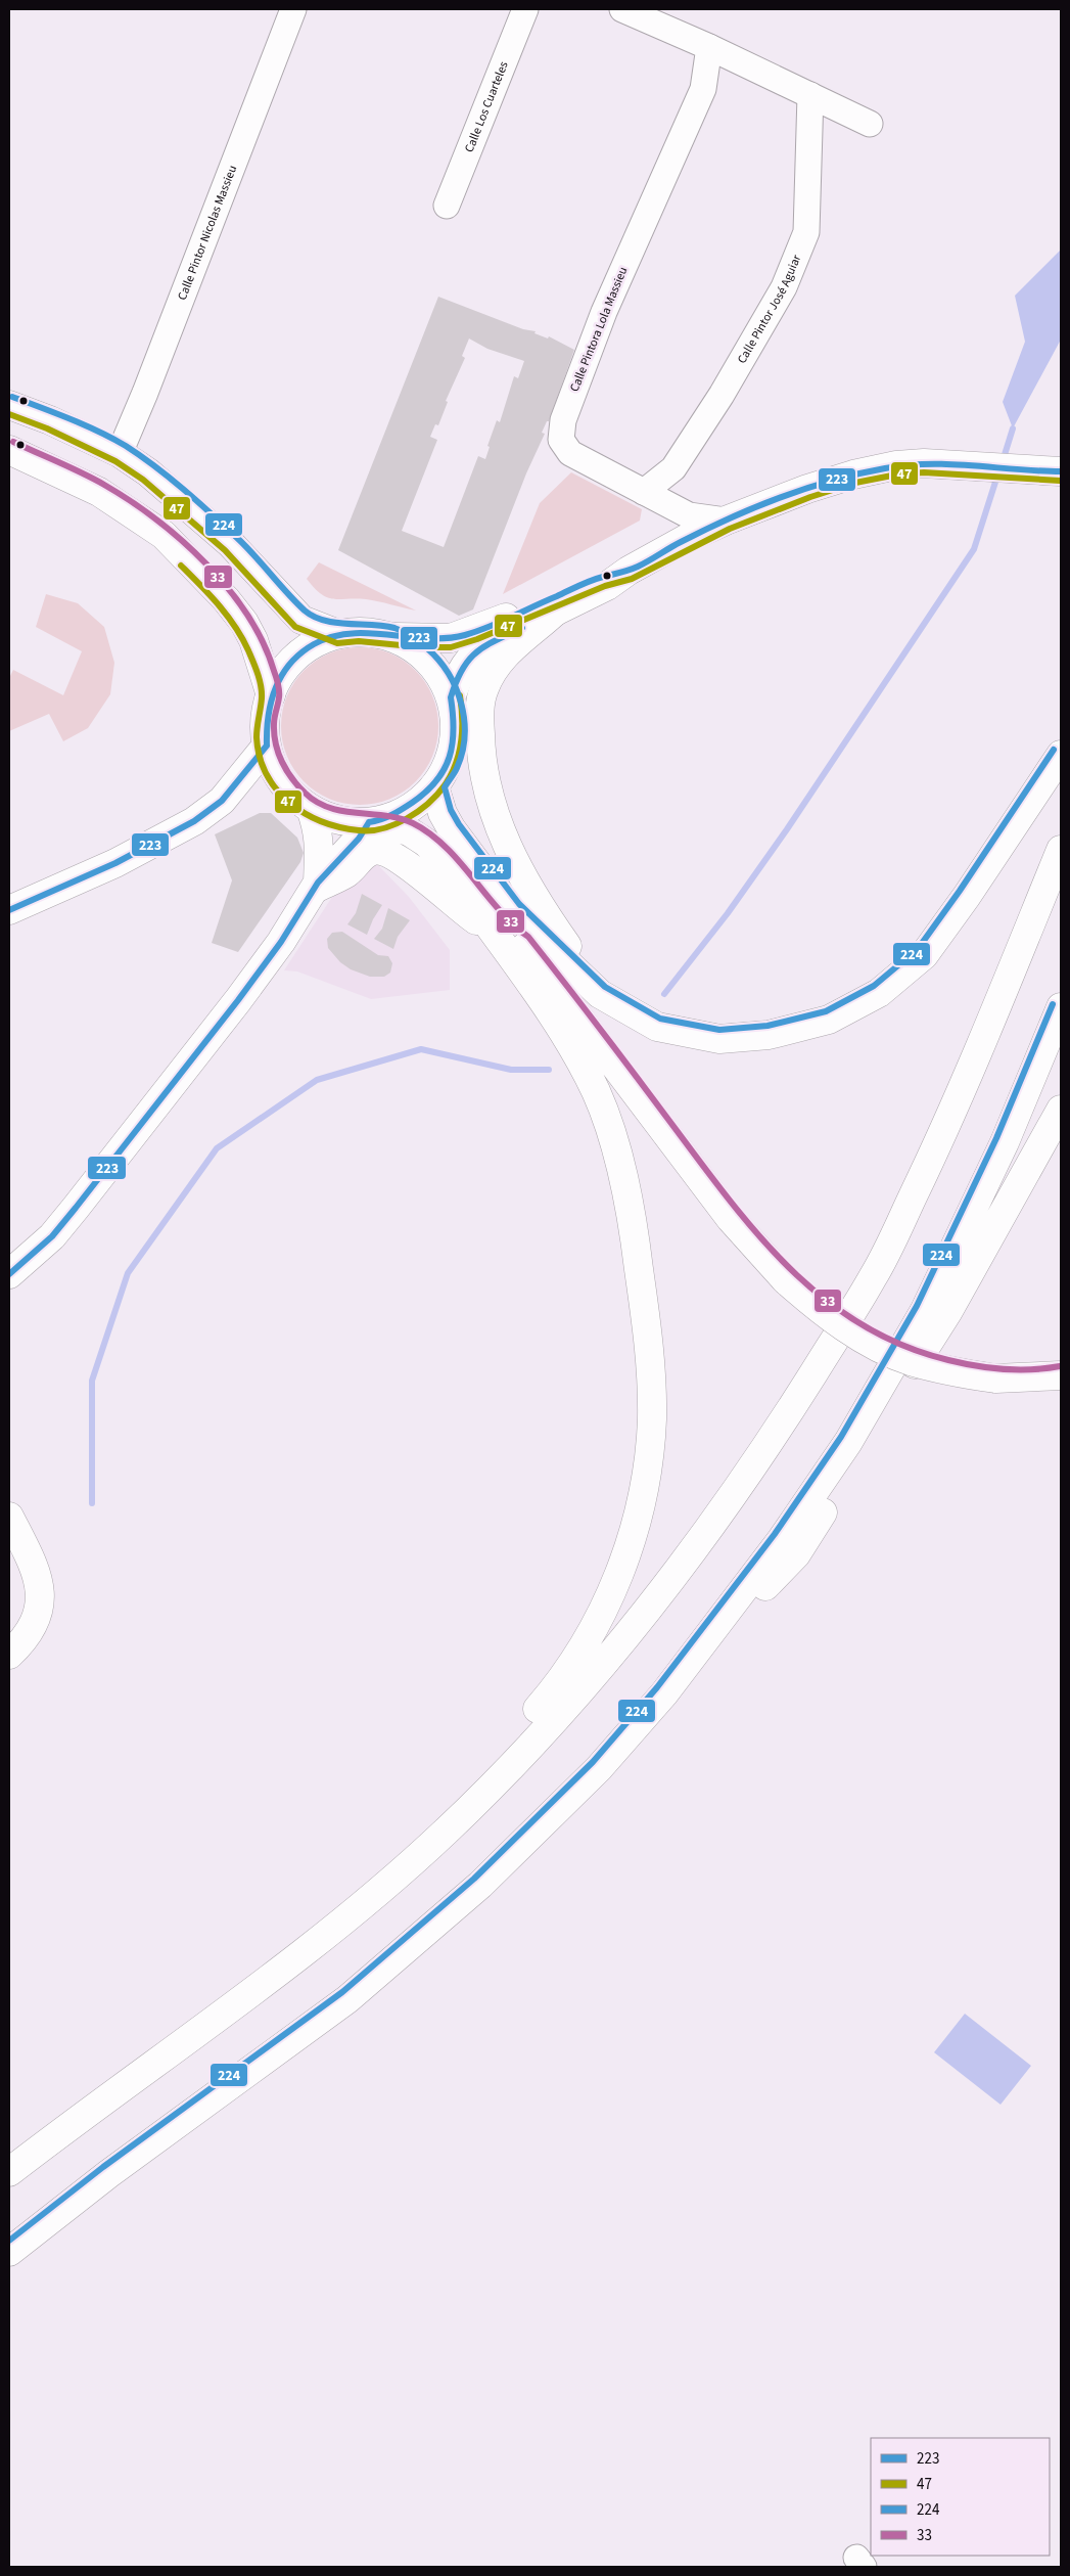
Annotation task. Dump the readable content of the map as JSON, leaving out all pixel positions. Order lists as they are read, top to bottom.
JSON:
{
  "streets": {
    "street": [
      "Calle Los Cuarteles",
      "Calle Pintor Nicolas Massieu",
      "Calle Pintor José Aguiar",
      "Calle Pintora Lola Massieu"
    ]
  },
  "crossings": [
    ["Calle Pintor José Aguiar", "Calle Pintora Lola Massieu"]
  ],
  "lines": [
    "transit line 224",
    "transit line 47",
    "transit line 33",
    "transit line 223"
  ],
  "legend": [
    "223",
    "47",
    "224",
    "33"
  ]
}
